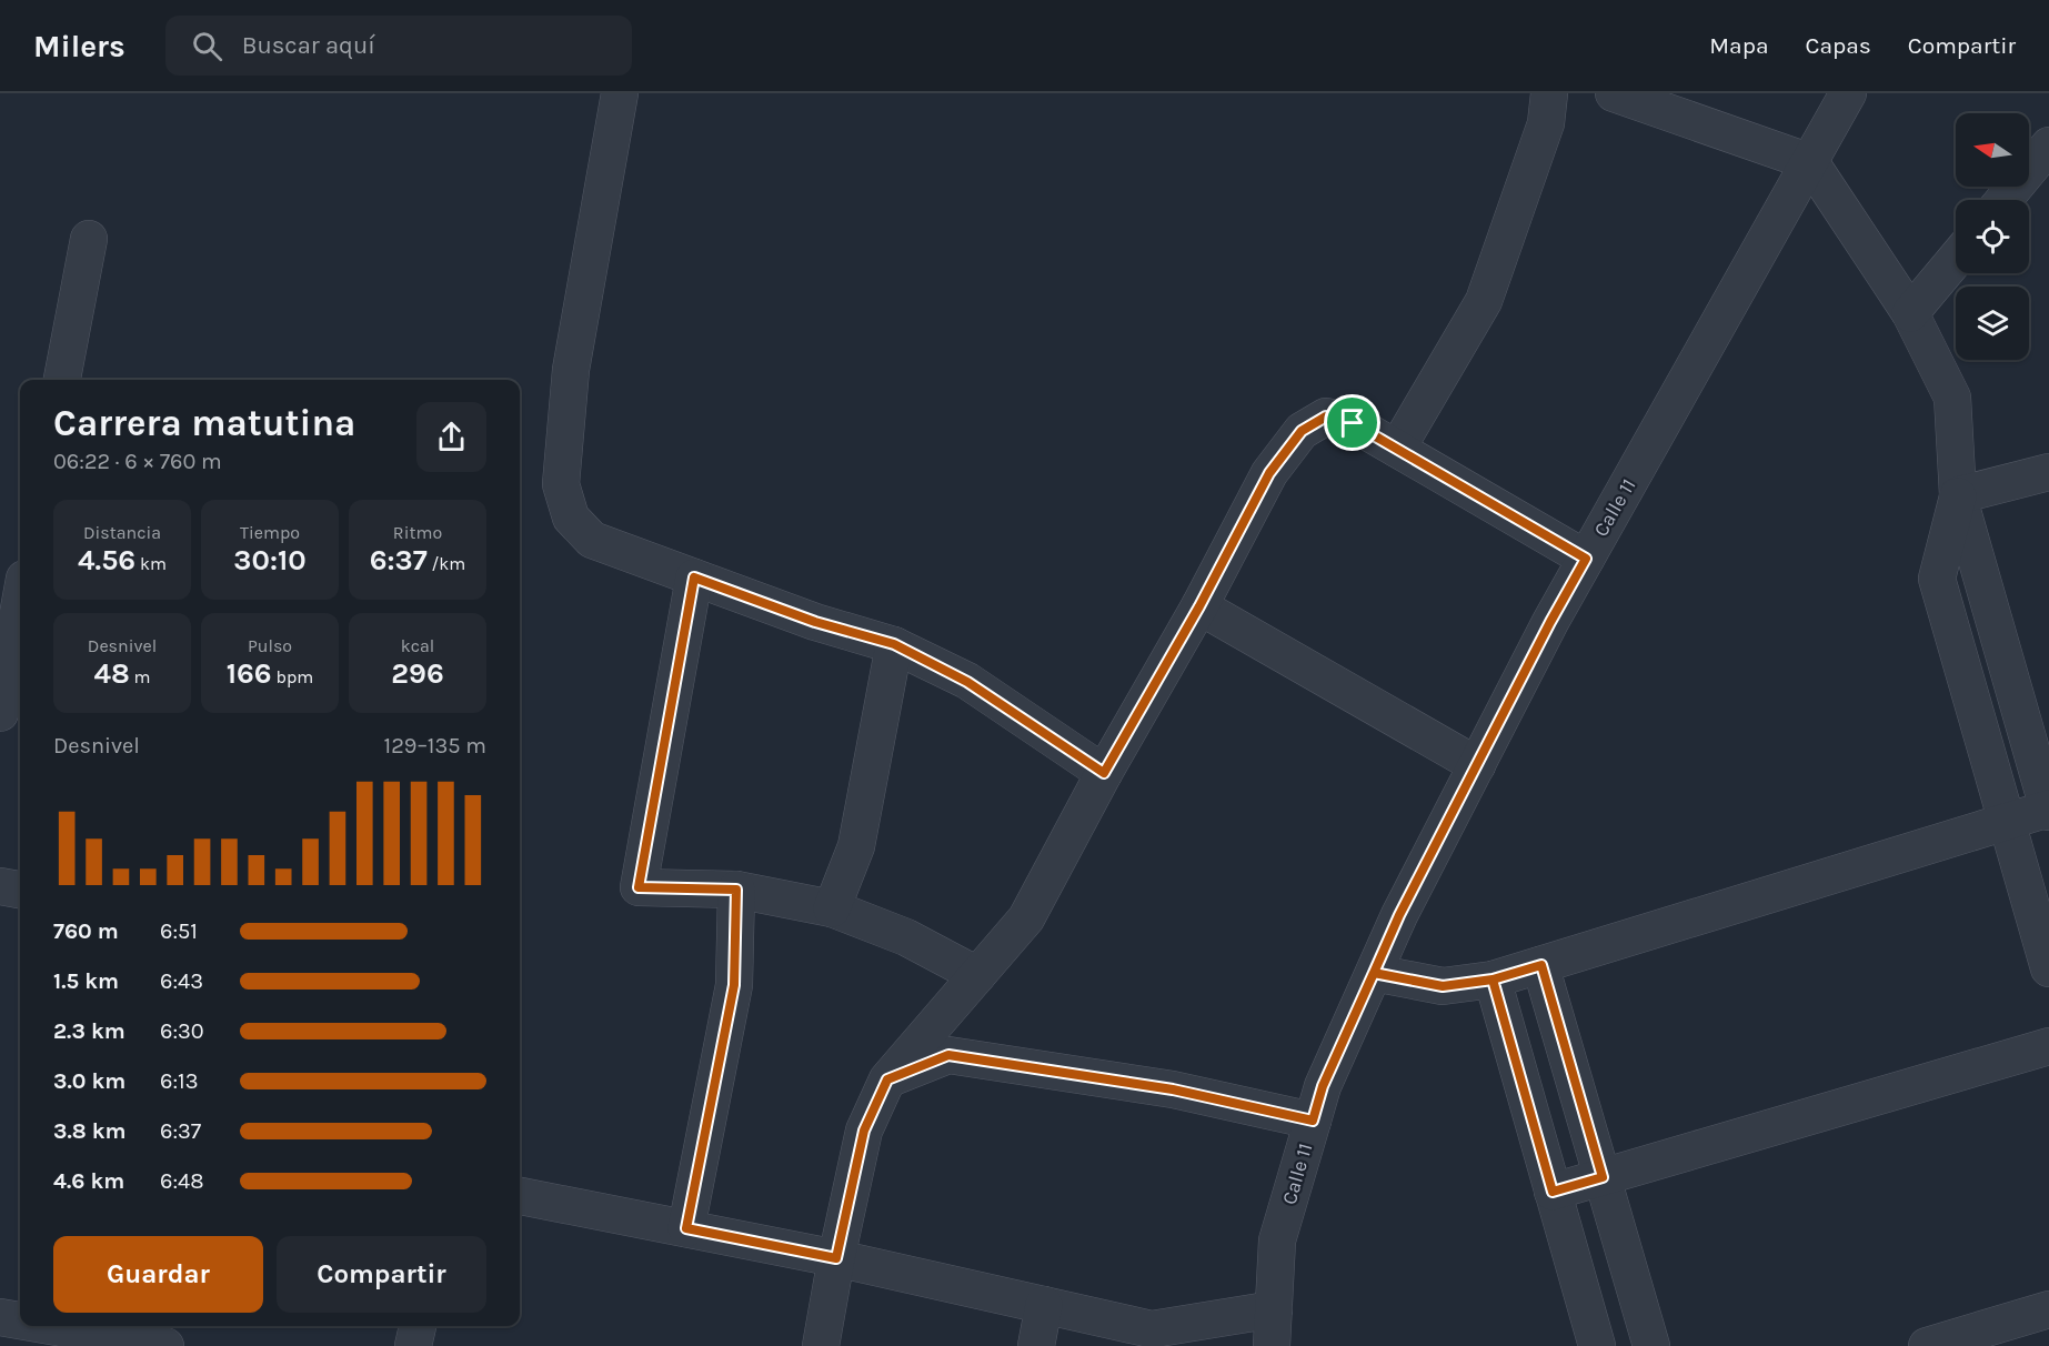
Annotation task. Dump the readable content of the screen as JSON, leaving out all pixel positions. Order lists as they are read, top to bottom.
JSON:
{
  "streets": {
    "street": ["Calle 11"]
  },
  "north": "left",
  "page": {
    "header": "Milers",
    "search": "Buscar aquí",
    "nav": ["Mapa", "Capas", "Compartir"],
    "heading": ["Carrera matutina", "06:22 · 6 × 760 m"],
    "stats": [
      ["Distancia", "4.56 km"],
      ["Tiempo", "30:10"],
      ["Ritmo", "6:37 /km"],
      ["Desnivel", "48 m"],
      ["Pulso", "166 bpm"],
      ["kcal", "296"]
    ],
    "chart": ["Desnivel", "129–135 m"],
    "list": [
      {
        "name": "760 m",
        "note": "6:51"
      },
      {
        "name": "1.5 km",
        "note": "6:43"
      },
      {
        "name": "2.3 km",
        "note": "6:30"
      },
      {
        "name": "3.0 km",
        "note": "6:13"
      },
      {
        "name": "3.8 km",
        "note": "6:37"
      },
      {
        "name": "4.6 km",
        "note": "6:48"
      }
    ],
    "buttons": ["Guardar", "Compartir"]
  }
}
